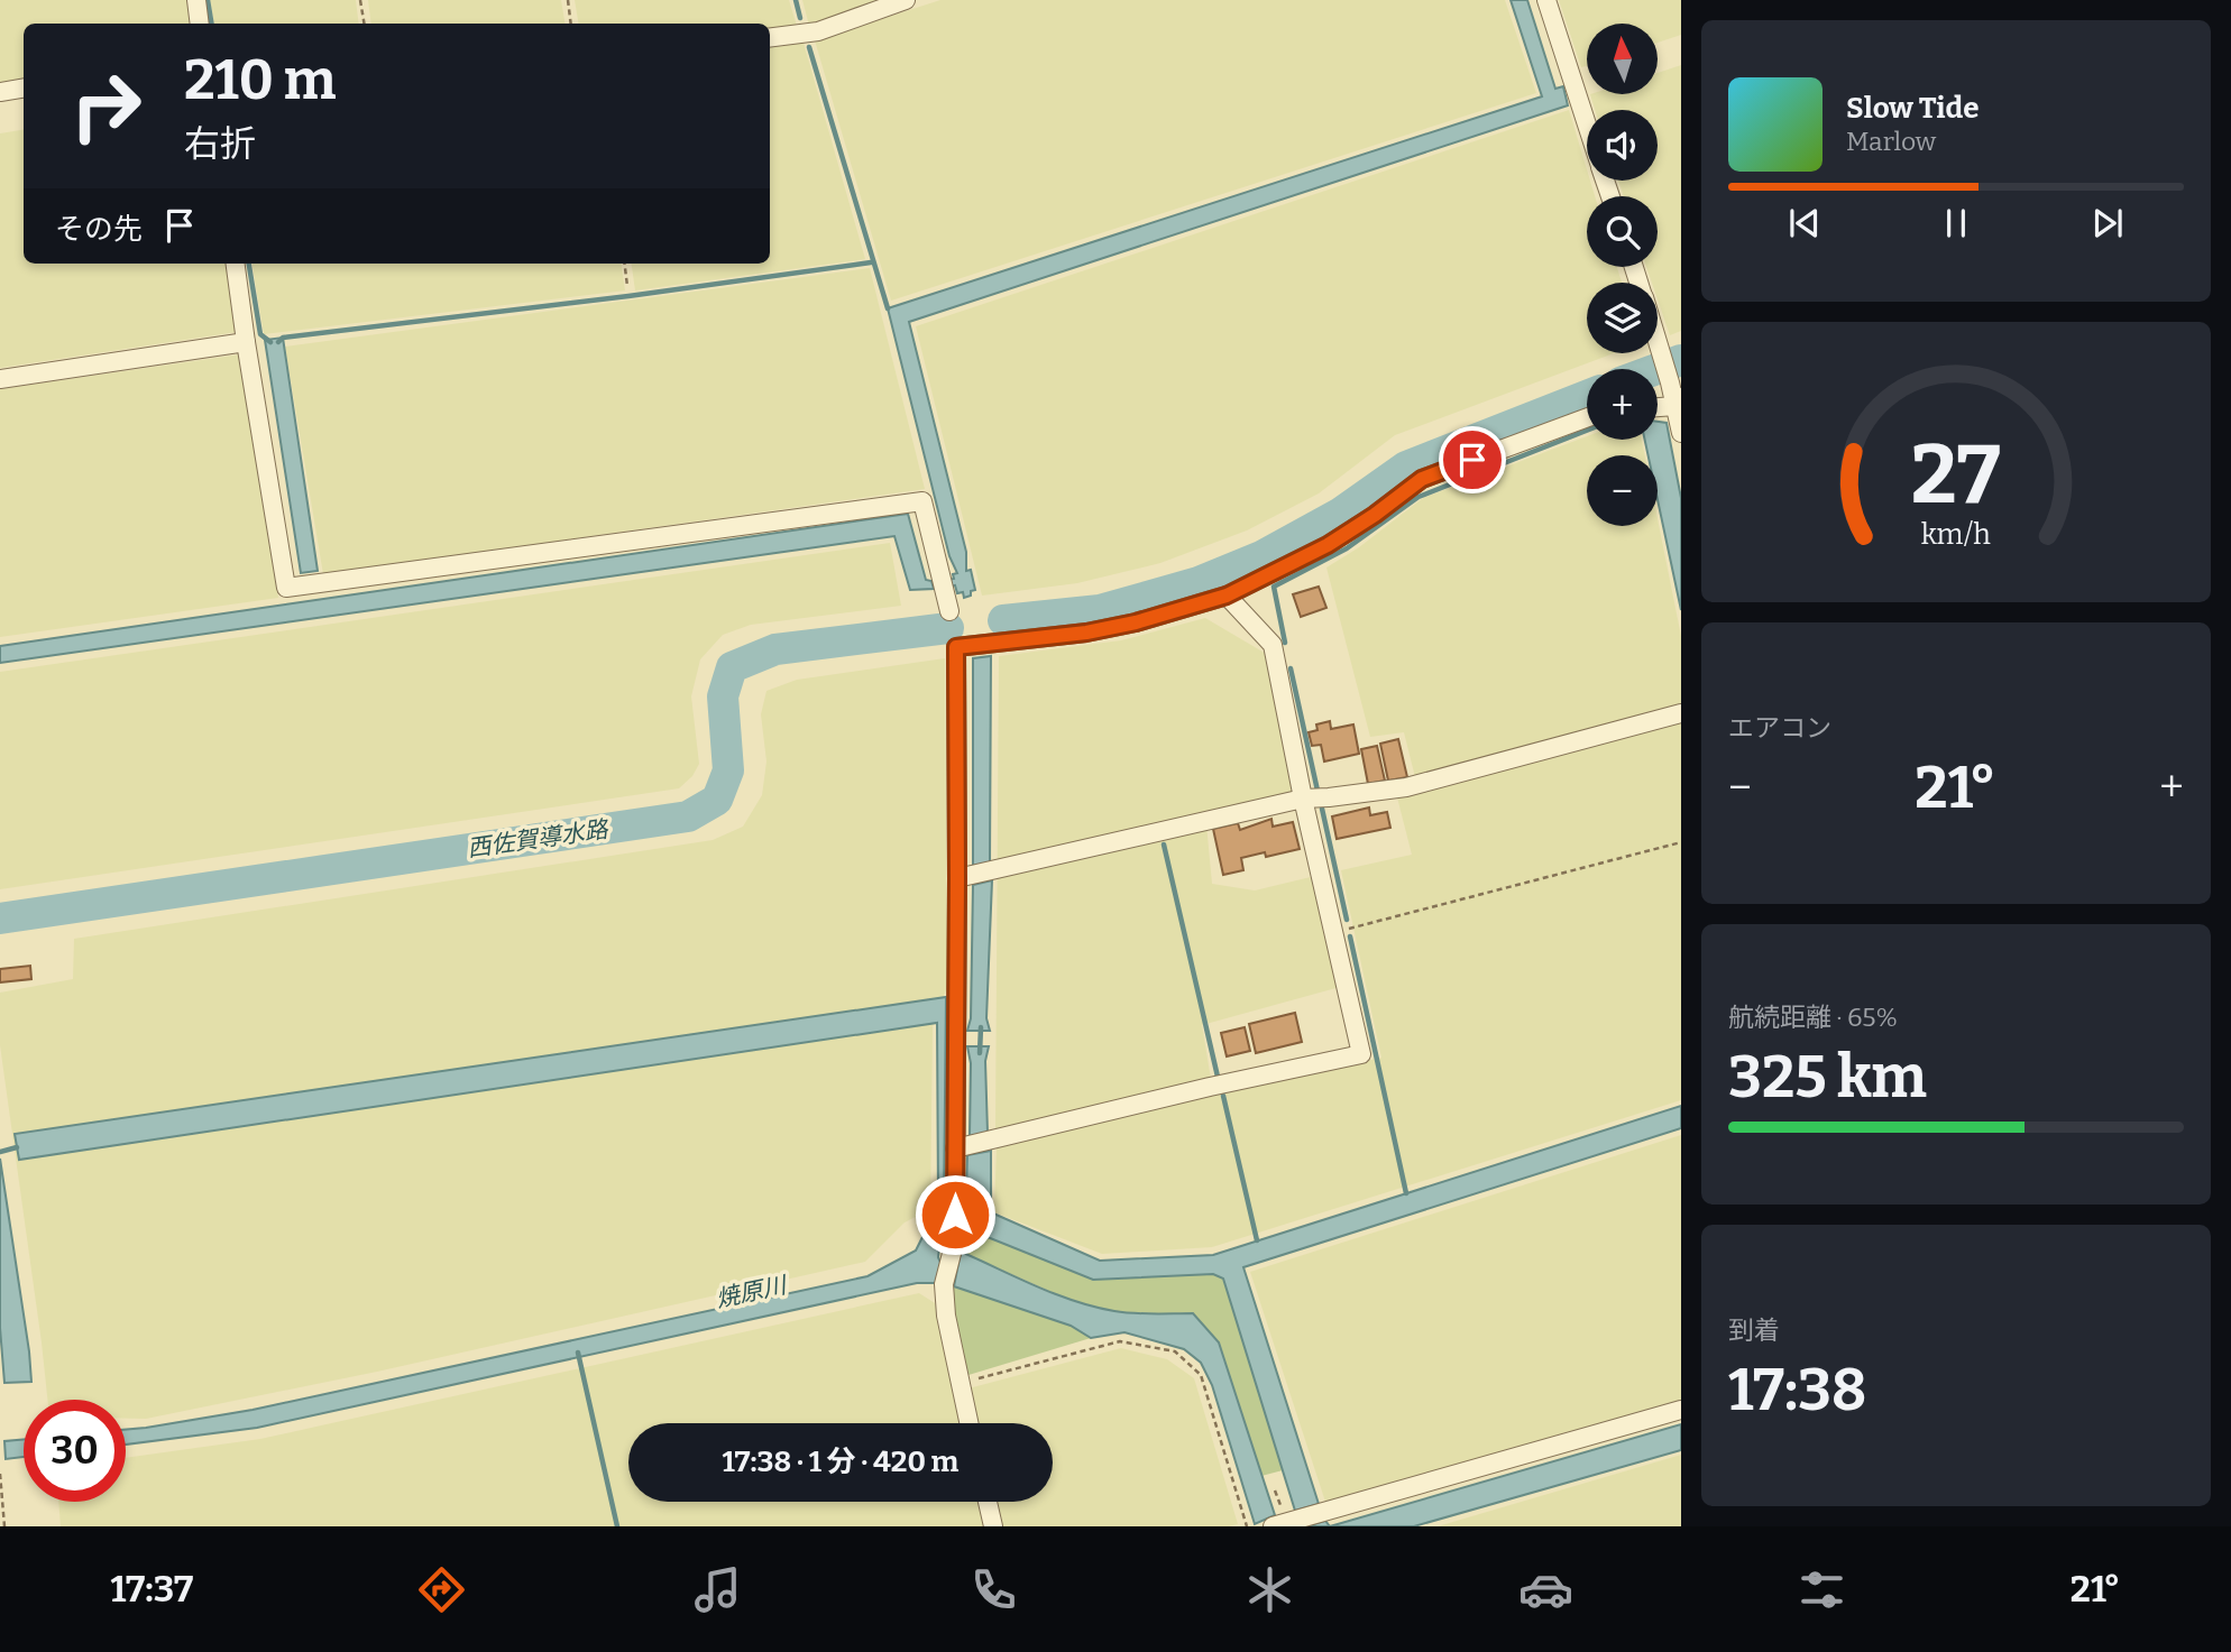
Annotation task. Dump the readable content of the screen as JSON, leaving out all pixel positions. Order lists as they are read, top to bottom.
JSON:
{
  "water": ["西佐賀導水路", "焼原川"],
  "north": "top",
  "page": {
    "map_buttons": ["+", "−"],
    "turn": ["210 m", "右折"],
    "song": ["Slow Tide", "Marlow"],
    "then": "その先",
    "tile": [
      "エアコン",
      ["航続距離 · 65%", "325 km"],
      ["到着", "17:38"]
    ],
    "heat": ["−", "21°", "+"],
    "limit": "30",
    "trip": "17:38 · 1 分 · 420 m",
    "tabs": ["17:37", "21°"],
    "gauge": ["27", "km/h"]
  }
}
